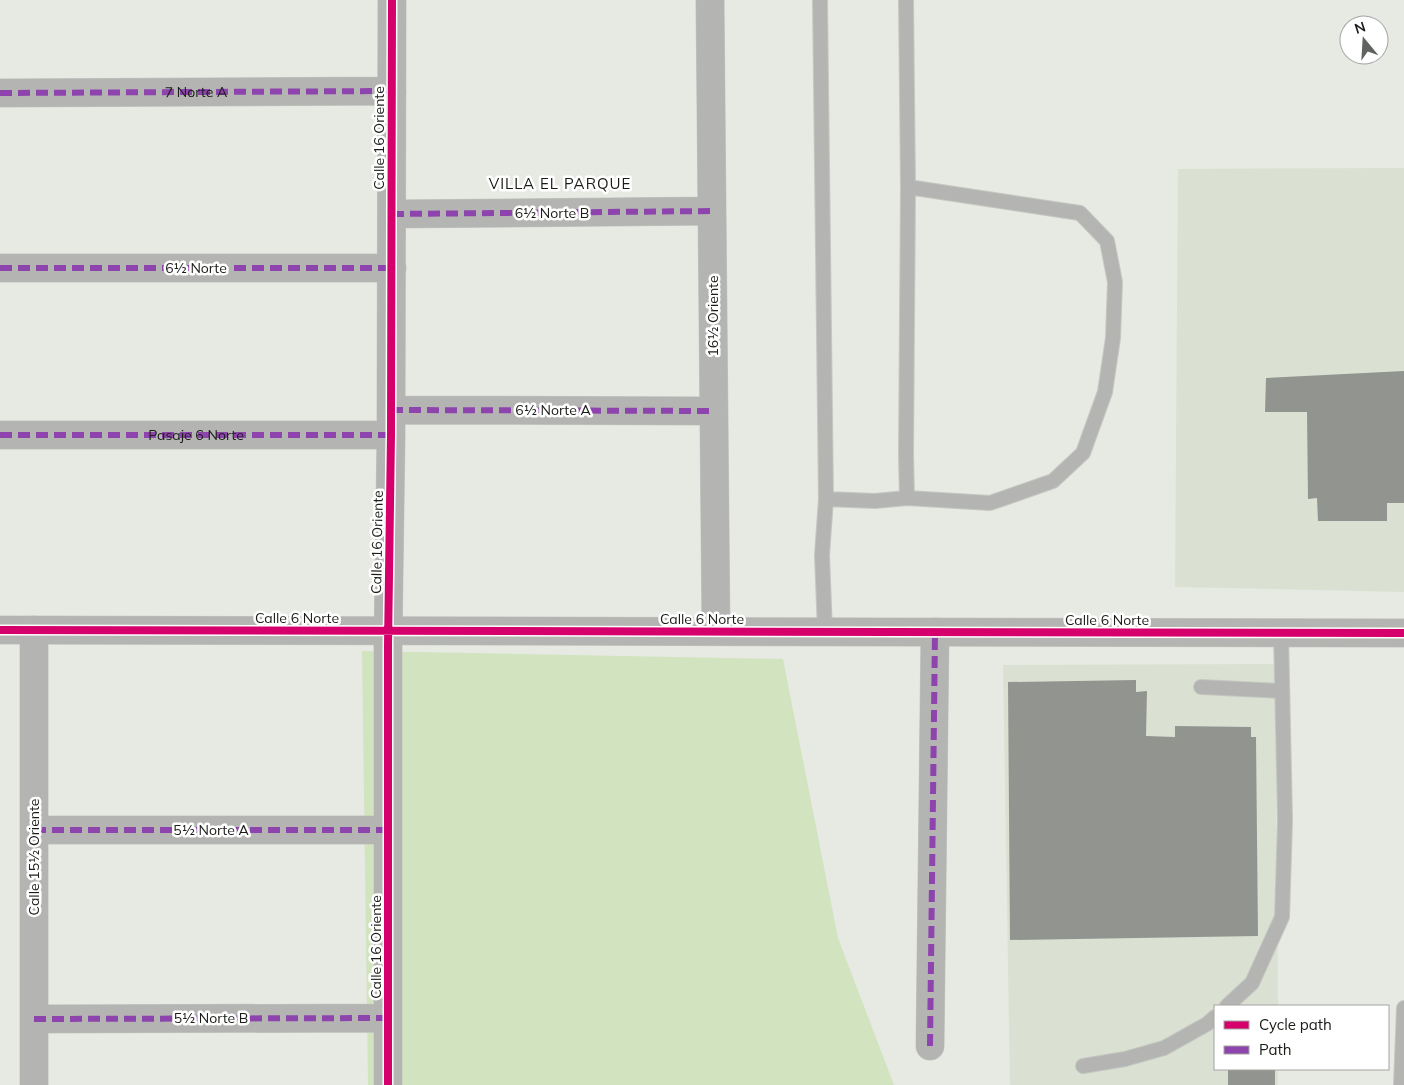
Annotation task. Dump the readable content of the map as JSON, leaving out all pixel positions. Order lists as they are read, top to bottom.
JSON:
{
  "streets": {
    "street": [
      "7 Norte A",
      "Calle 16 Oriente",
      "6½ Norte B",
      "6½ Norte",
      "16½ Oriente",
      "6½ Norte A",
      "Pasaje 6 Norte",
      "Calle 6 Norte",
      "5½ Norte A",
      "Calle 15½ Oriente",
      "5½ Norte B"
    ]
  },
  "crossings": [
    ["7 Norte A", "Calle 16 Oriente"],
    ["Calle 16 Oriente", "6½ Norte B"],
    ["Calle 16 Oriente", "6½ Norte"],
    ["Calle 16 Oriente", "6½ Norte A"],
    ["Calle 16 Oriente", "Pasaje 6 Norte"],
    ["Calle 16 Oriente", "Calle 6 Norte"],
    ["Calle 16 Oriente", "5½ Norte A"],
    ["Calle 16 Oriente", "5½ Norte B"],
    ["6½ Norte B", "16½ Oriente"],
    ["16½ Oriente", "6½ Norte A"],
    ["16½ Oriente", "Calle 6 Norte"],
    ["6½ Norte A", "Pasaje 6 Norte"],
    ["Calle 6 Norte", "Calle 15½ Oriente"],
    ["5½ Norte A", "Calle 15½ Oriente"],
    ["Calle 15½ Oriente", "5½ Norte B"]
  ],
  "districts": ["VILLA EL PARQUE"],
  "legend": ["Cycle path", "Path"],
  "north": "top"
}
